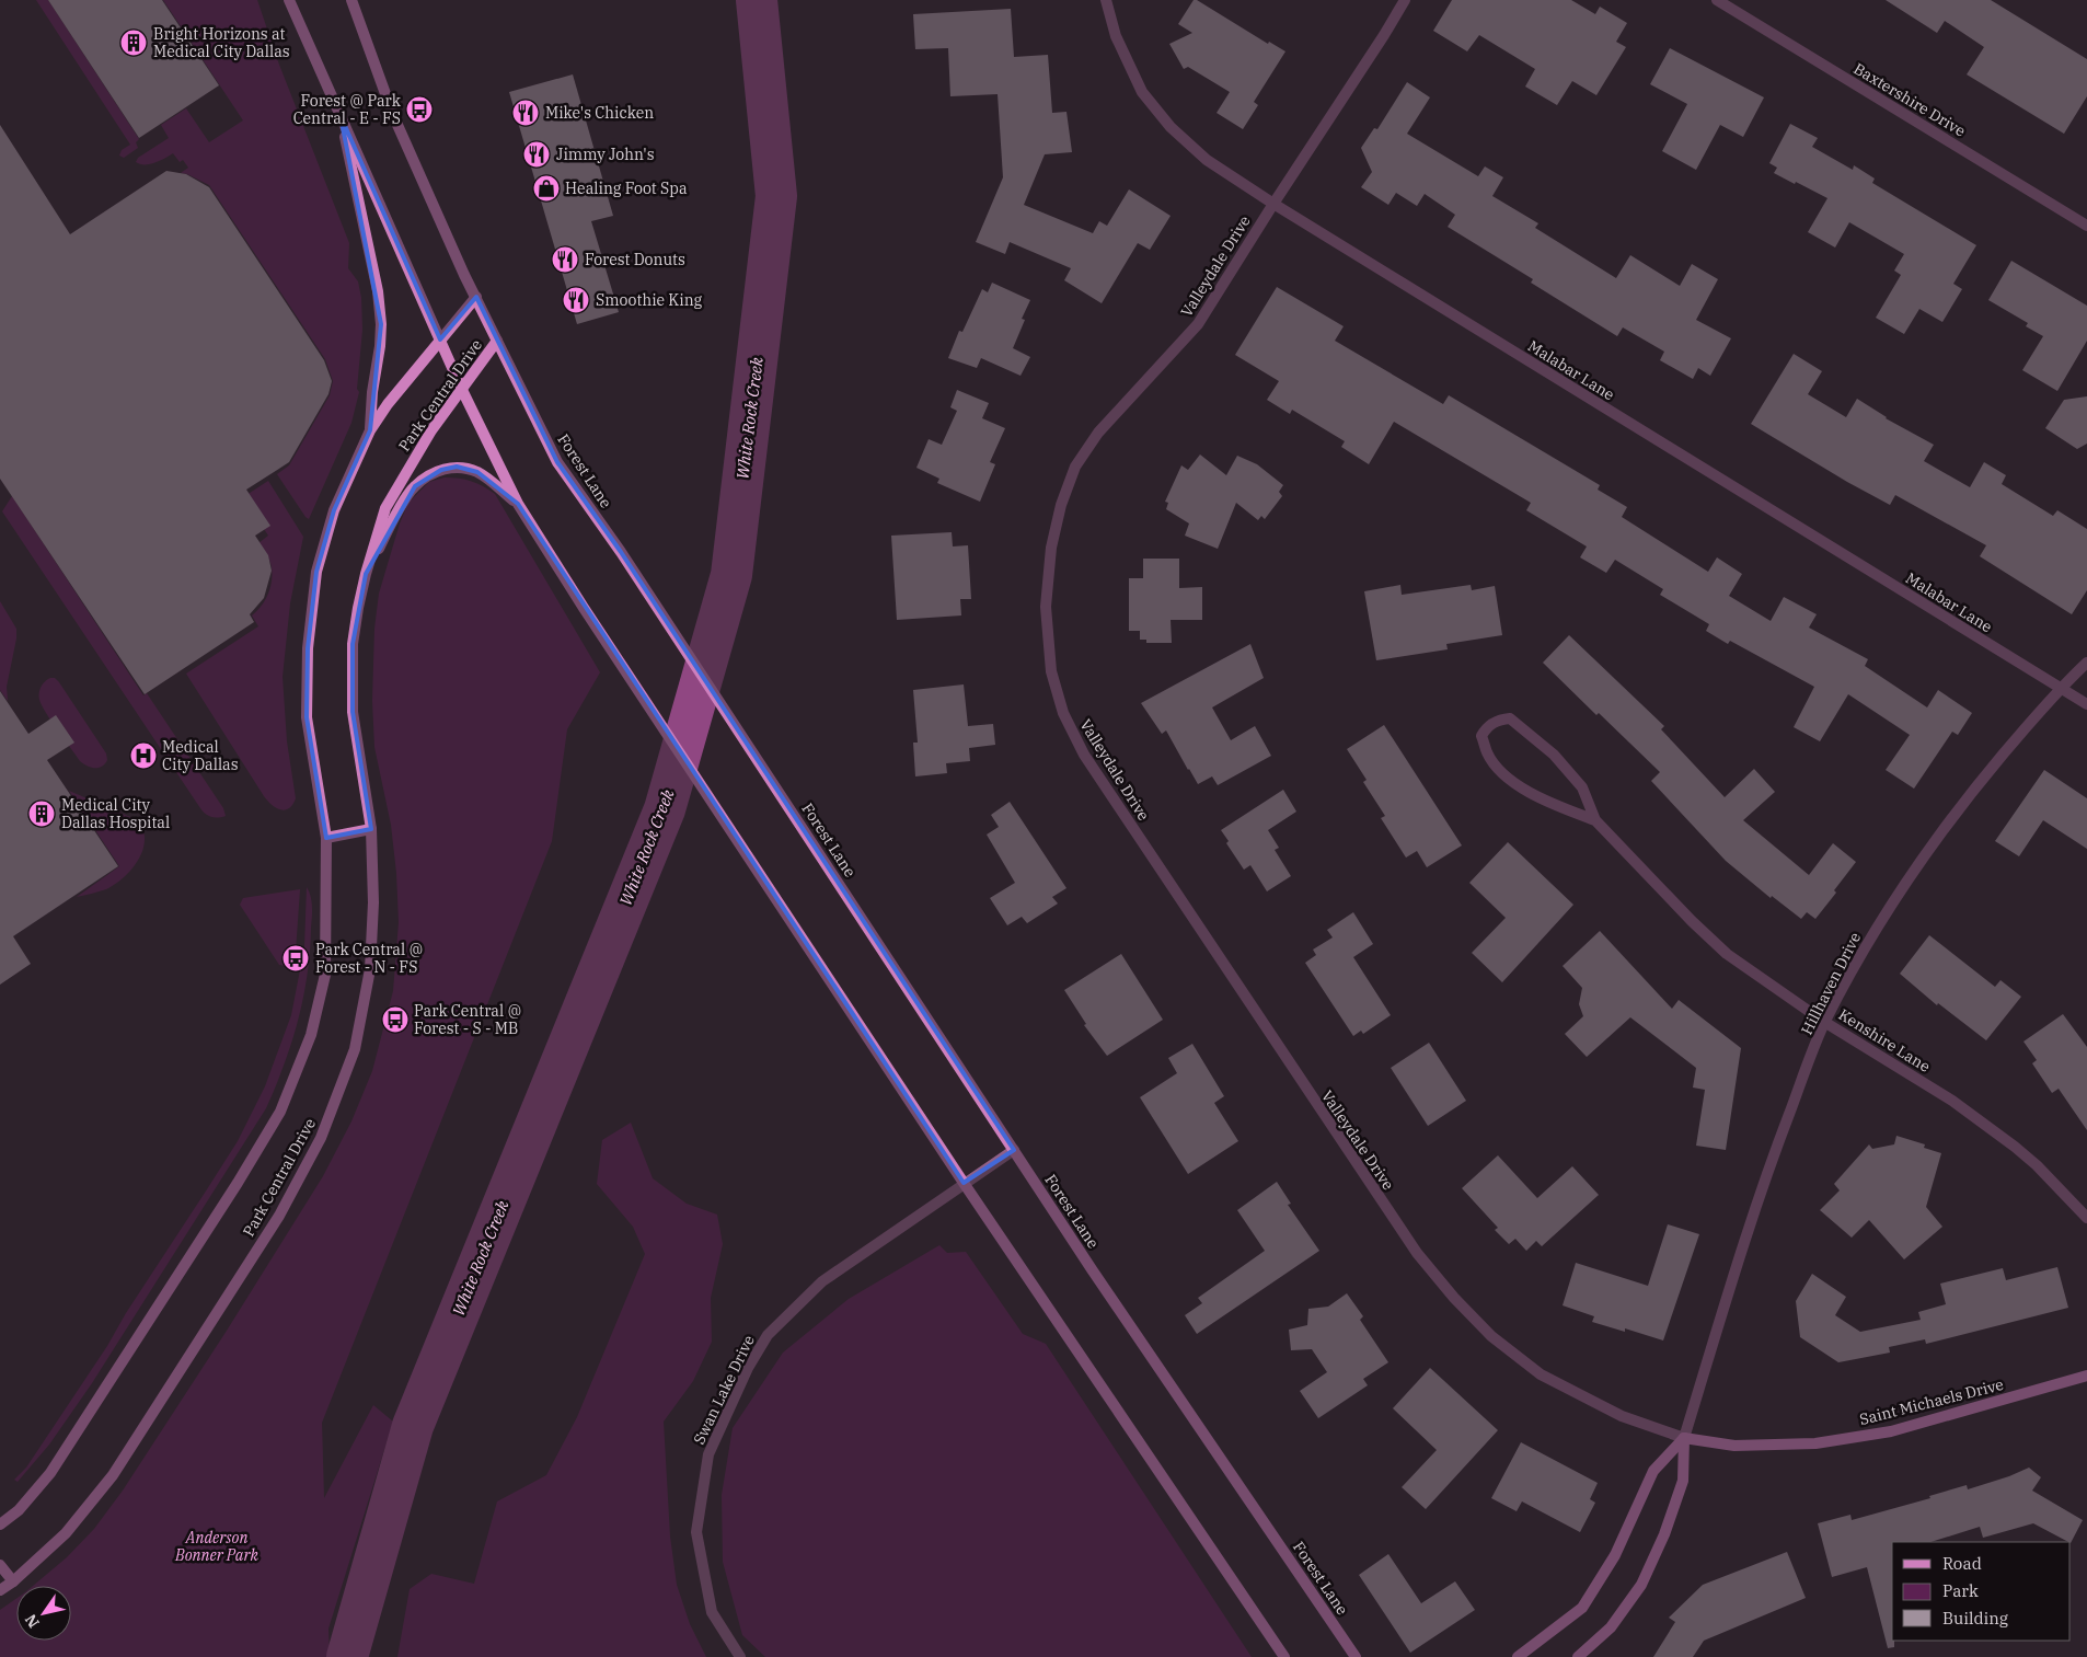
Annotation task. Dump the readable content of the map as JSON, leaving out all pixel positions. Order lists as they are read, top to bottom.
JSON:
{
  "streets": {
    "main road": [
      "Park Central Drive",
      "Forest Lane",
      "Hillhaven Drive",
      "Saint Michaels Drive"
    ],
    "street": [
      "Baxtershire Drive",
      "Valleydale Drive",
      "Malabar Lane",
      "Kenshire Lane",
      "Swan Lake Drive"
    ]
  },
  "crossings": [
    ["Valleydale Drive", "Malabar Lane"],
    ["Valleydale Drive", "Hillhaven Drive"],
    ["Valleydale Drive", "Saint Michaels Drive"],
    ["Malabar Lane", "Hillhaven Drive"],
    ["Park Central Drive", "Forest Lane"],
    ["Forest Lane", "Swan Lake Drive"],
    ["Hillhaven Drive", "Kenshire Lane"],
    ["Hillhaven Drive", "Saint Michaels Drive"]
  ],
  "water": ["White Rock Creek"],
  "parks": ["Anderson Bonner Park"],
  "places": {
    "building": ["Bright Horizons at Medical City Dallas", "Medical City Dallas Hospital"],
    "bus stop": ["Forest @ Park Central - E - FS", "Park Central @ Forest - N - FS", "Park Central @ Forest - S - MB"],
    "restaurant": [
      "Mike's Chicken",
      "Jimmy John's",
      "Forest Donuts",
      "Smoothie King"
    ],
    "shop": ["Healing Foot Spa"],
    "hospital": ["Medical City Dallas"]
  },
  "legend": ["Road", "Park", "Building"],
  "north": "bottom left"
}
